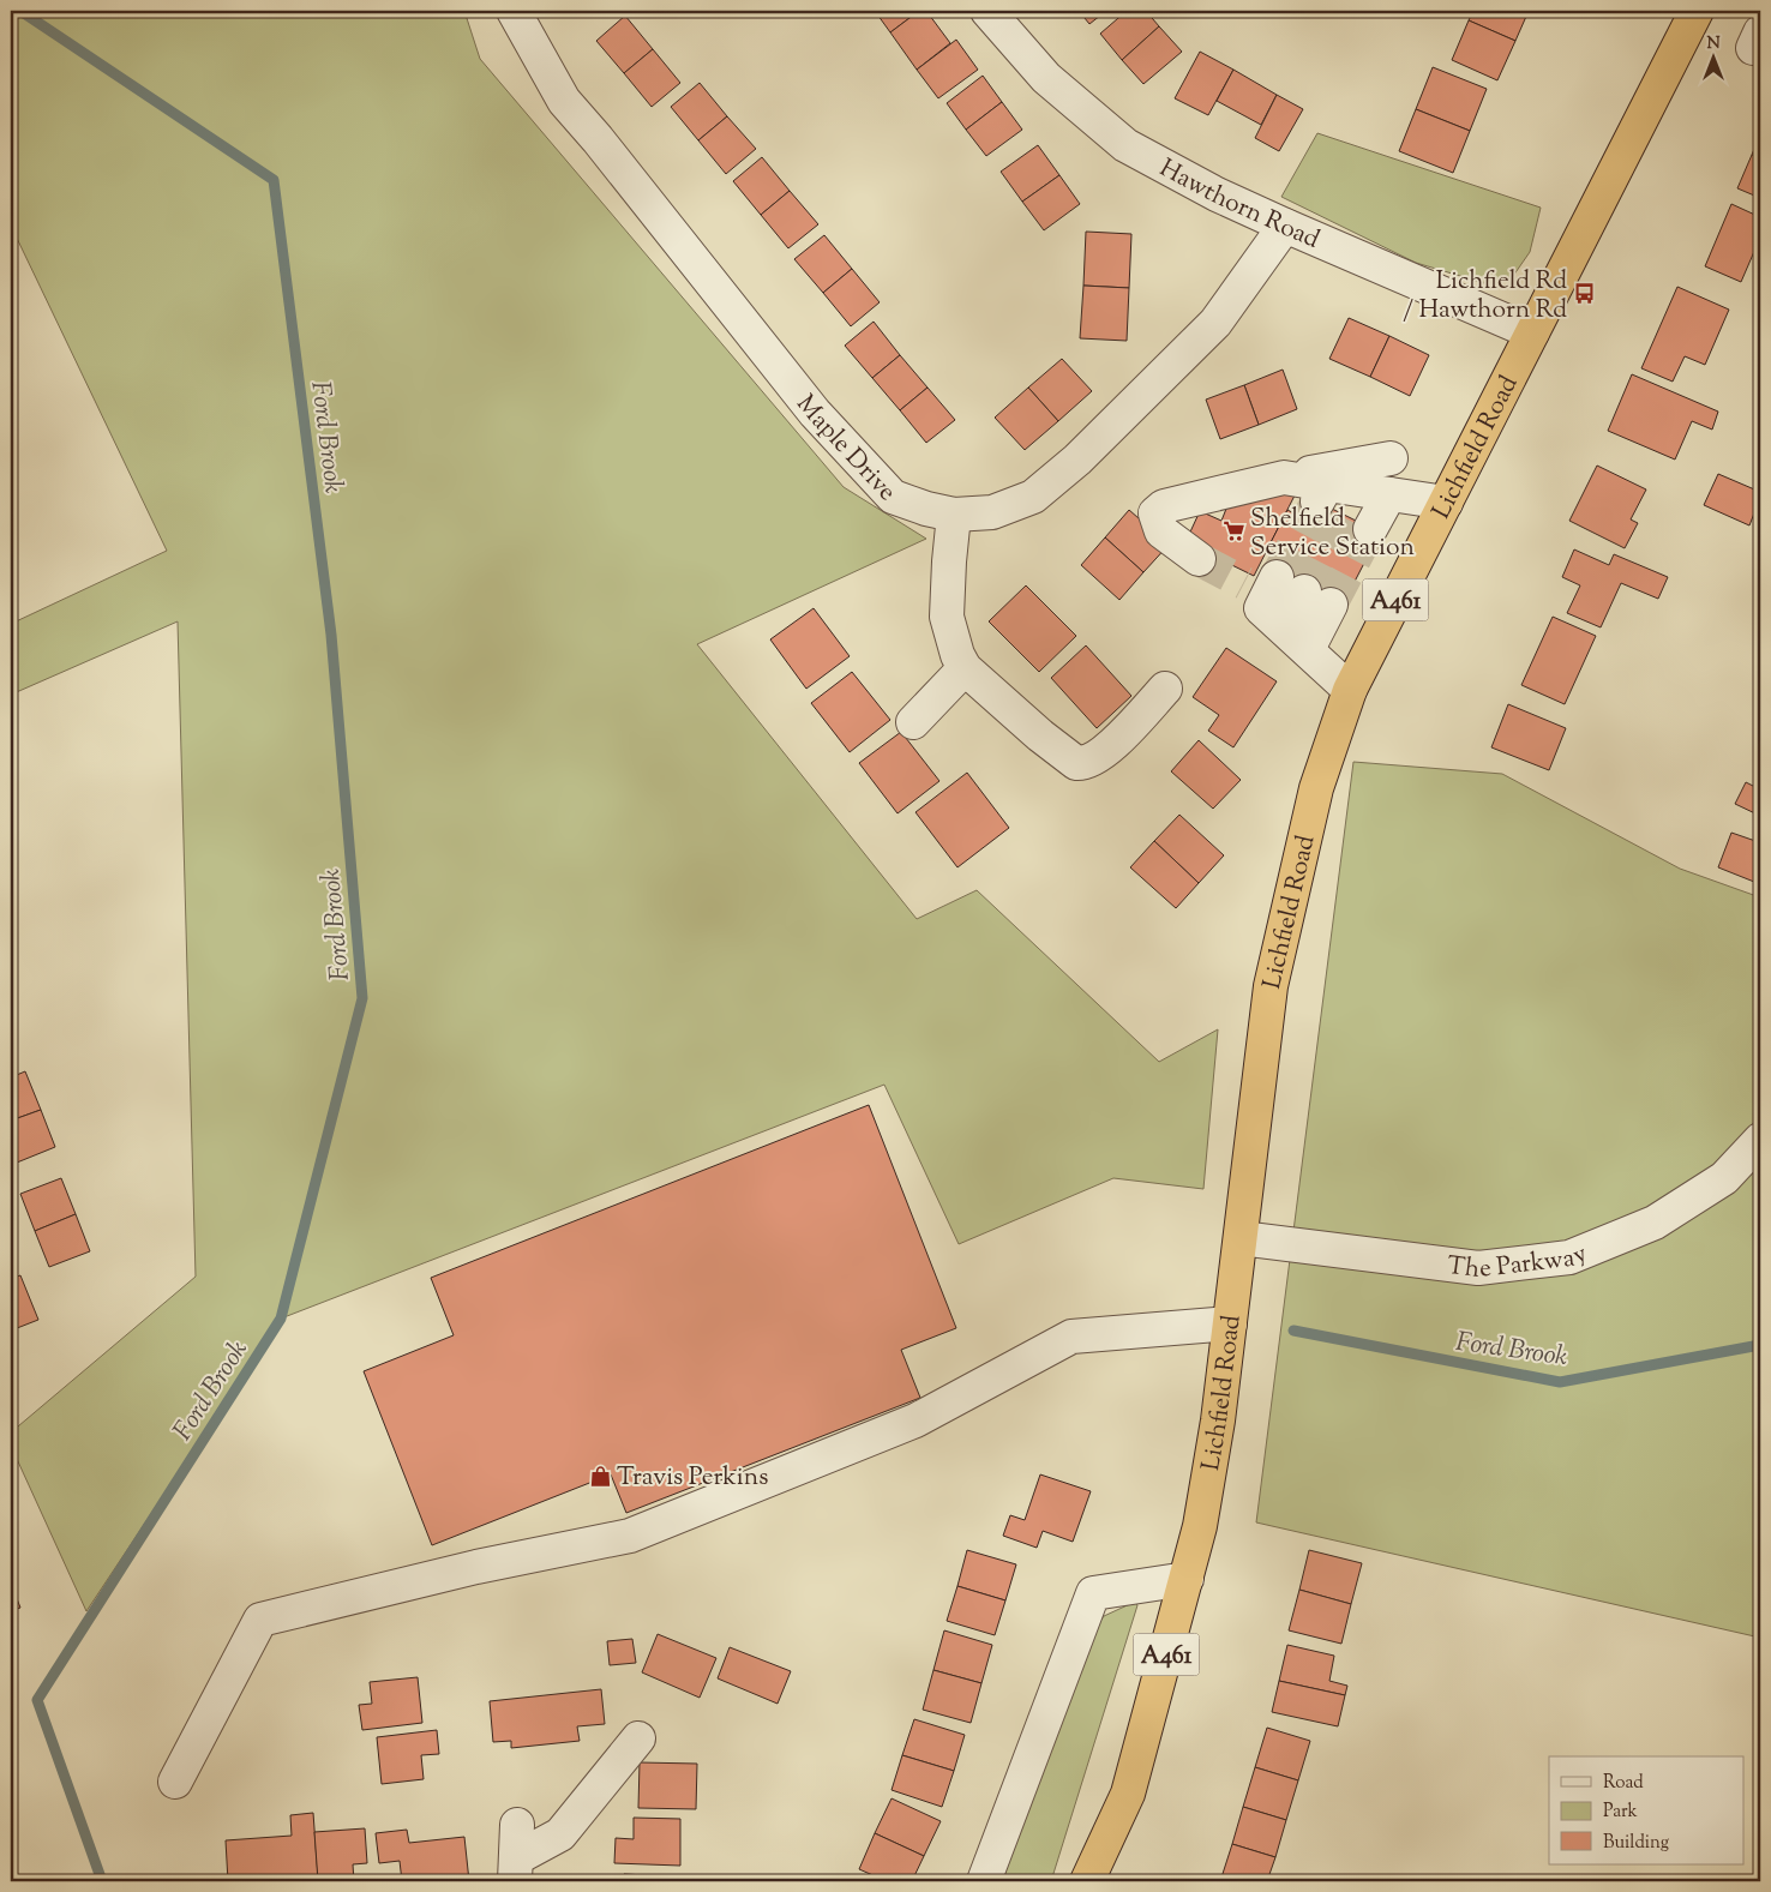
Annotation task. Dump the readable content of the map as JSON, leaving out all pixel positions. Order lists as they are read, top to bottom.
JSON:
{
  "streets": {
    "highway": ["Lichfield Road", "A461"],
    "street": ["Hawthorn Road", "Maple Drive", "The Parkway"]
  },
  "crossings": [
    ["Hawthorn Road", "Maple Drive"],
    ["Hawthorn Road", "Lichfield Road"],
    ["Lichfield Road", "The Parkway"]
  ],
  "water": ["Ford Brook"],
  "places": {
    "bus stop": ["Lichfield Rd / Hawthorn Rd"],
    "supermarket": ["Shelfield Service Station"],
    "shop": ["Travis Perkins"]
  },
  "legend": ["Road", "Park", "Building"],
  "north": "top"
}
